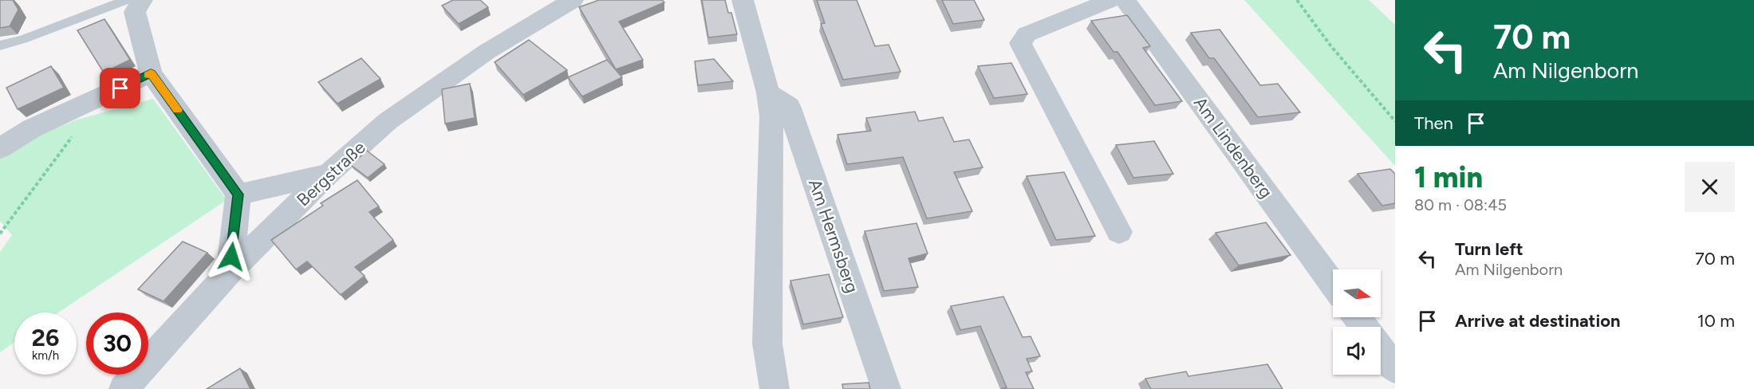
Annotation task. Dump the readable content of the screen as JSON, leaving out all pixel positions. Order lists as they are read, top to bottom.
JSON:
{
  "streets": {
    "street": ["Am Lindenberg", "Bergstraße", "Am Hermsberg"]
  },
  "north": "right",
  "page": {
    "turn": ["70 m", "Am Nilgenborn"],
    "then": "Then",
    "heading": ["1 min", "80 m · 08:45"],
    "list": [
      {
        "name": "Turn left",
        "note": "Am Nilgenborn",
        "value": "70 m"
      },
      {
        "name": "Arrive at destination",
        "value": "10 m"
      }
    ],
    "speed": "26 km/h",
    "limit": "30"
  }
}
